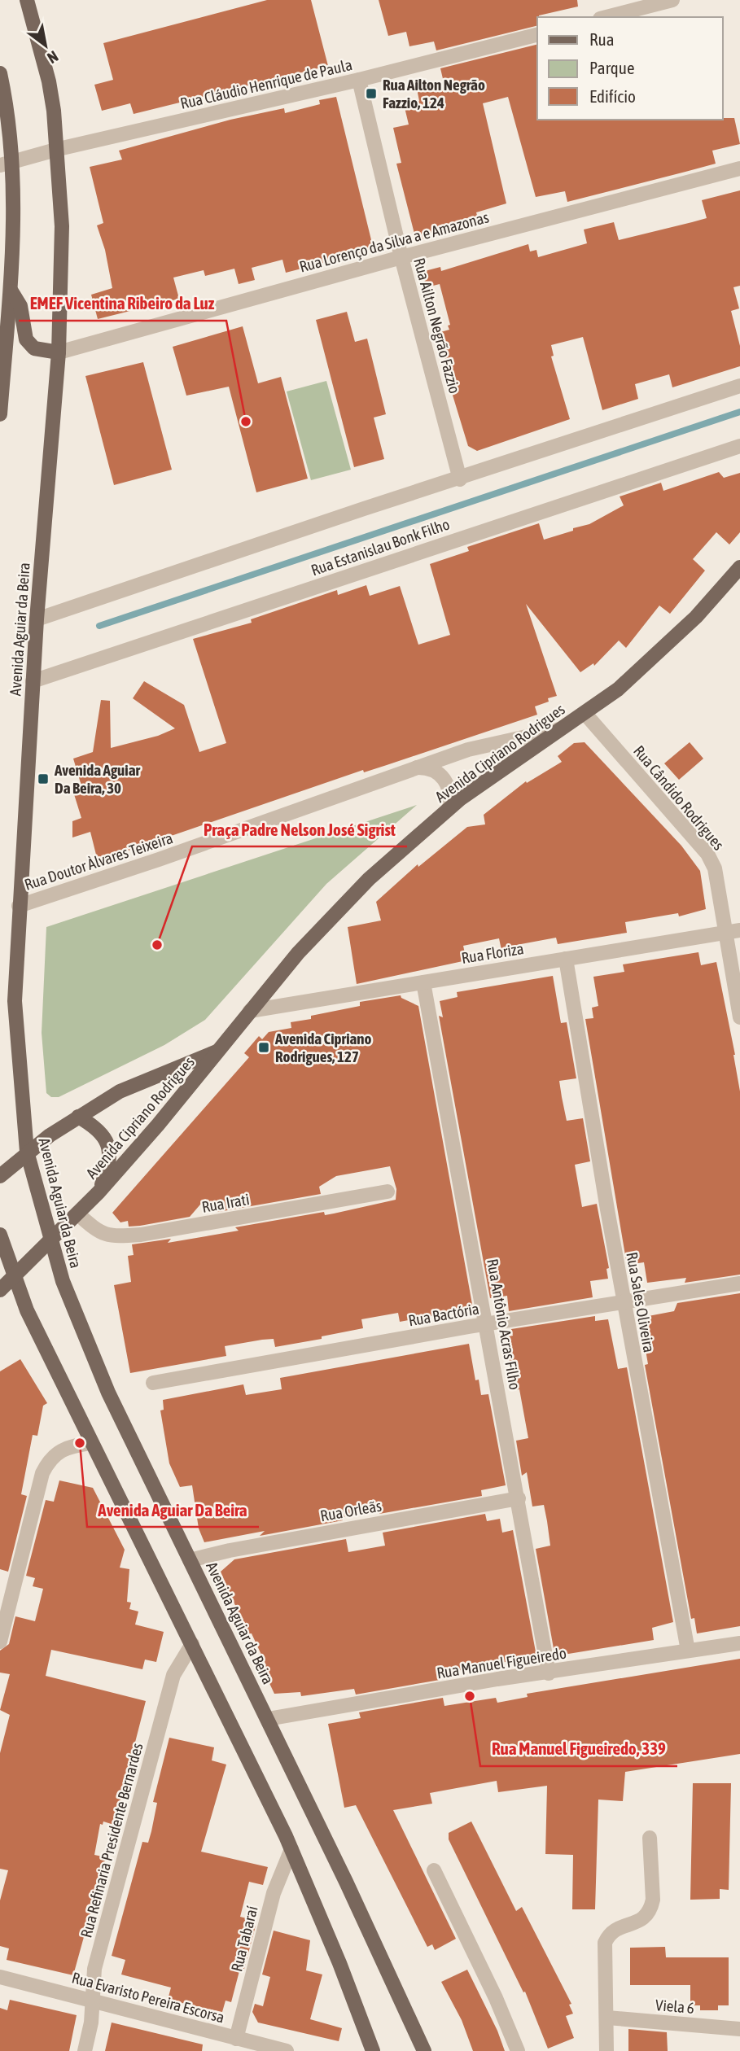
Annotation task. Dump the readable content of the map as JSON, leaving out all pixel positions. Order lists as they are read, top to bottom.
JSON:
{
  "streets": {
    "main road": ["Avenida Aguiar da Beira", "Avenida Cipriano Rodrigues"],
    "street": [
      "Rua Cláudio Henrique de Paula",
      "Rua Lorenço da Silva a e Amazonas",
      "Rua Ailton Negrão Fazzio",
      "Rua Estanislau Bonk Filho",
      "Rua Cândido Rodrigues",
      "Rua Doutor Àlvares Teixeira",
      "Rua Floriza",
      "Rua Irati",
      "Rua Sales Oliveira",
      "Rua Bactória",
      "Rua Antônio Acras Filho",
      "Rua Orleãs",
      "Rua Manuel Figueiredo",
      "Rua Refinaria Presidente Bernardes",
      "Rua Tabaraí",
      "Rua Evaristo Pereira Escorsa",
      "Viela 6"
    ]
  },
  "crossings": [
    ["Rua Cláudio Henrique de Paula", "Rua Ailton Negrão Fazzio"],
    ["Rua Cláudio Henrique de Paula", "Avenida Aguiar da Beira"],
    ["Rua Lorenço da Silva a e Amazonas", "Rua Ailton Negrão Fazzio"],
    ["Rua Lorenço da Silva a e Amazonas", "Avenida Aguiar da Beira"],
    ["Rua Estanislau Bonk Filho", "Avenida Aguiar da Beira"],
    ["Avenida Aguiar da Beira", "Avenida Cipriano Rodrigues"],
    ["Avenida Aguiar da Beira", "Rua Doutor Àlvares Teixeira"],
    ["Avenida Aguiar da Beira", "Rua Orleãs"],
    ["Avenida Aguiar da Beira", "Rua Manuel Figueiredo"],
    ["Avenida Cipriano Rodrigues", "Rua Cândido Rodrigues"],
    ["Avenida Cipriano Rodrigues", "Rua Doutor Àlvares Teixeira"],
    ["Avenida Cipriano Rodrigues", "Rua Floriza"],
    ["Avenida Cipriano Rodrigues", "Rua Irati"],
    ["Rua Cândido Rodrigues", "Rua Floriza"],
    ["Rua Floriza", "Rua Sales Oliveira"],
    ["Rua Floriza", "Rua Antônio Acras Filho"],
    ["Rua Sales Oliveira", "Rua Bactória"],
    ["Rua Sales Oliveira", "Rua Manuel Figueiredo"],
    ["Rua Bactória", "Rua Antônio Acras Filho"],
    ["Rua Antônio Acras Filho", "Rua Orleãs"],
    ["Rua Antônio Acras Filho", "Rua Manuel Figueiredo"],
    ["Rua Refinaria Presidente Bernardes", "Rua Evaristo Pereira Escorsa"],
    ["Rua Tabaraí", "Rua Evaristo Pereira Escorsa"]
  ],
  "places": {
    "transit": ["Rua Ailton Negrão Fazzio, 124", "Avenida Aguiar Da Beira, 30", "Avenida Cipriano Rodrigues, 127"],
    "other": [
      "EMEF Vicentina Ribeiro da Luz",
      "Praça Padre Nelson José Sigrist",
      "Avenida Aguiar Da Beira",
      "Rua Manuel Figueiredo, 339"
    ]
  },
  "legend": ["Rua", "Parque", "Edifício"],
  "north": "bottom right"
}
